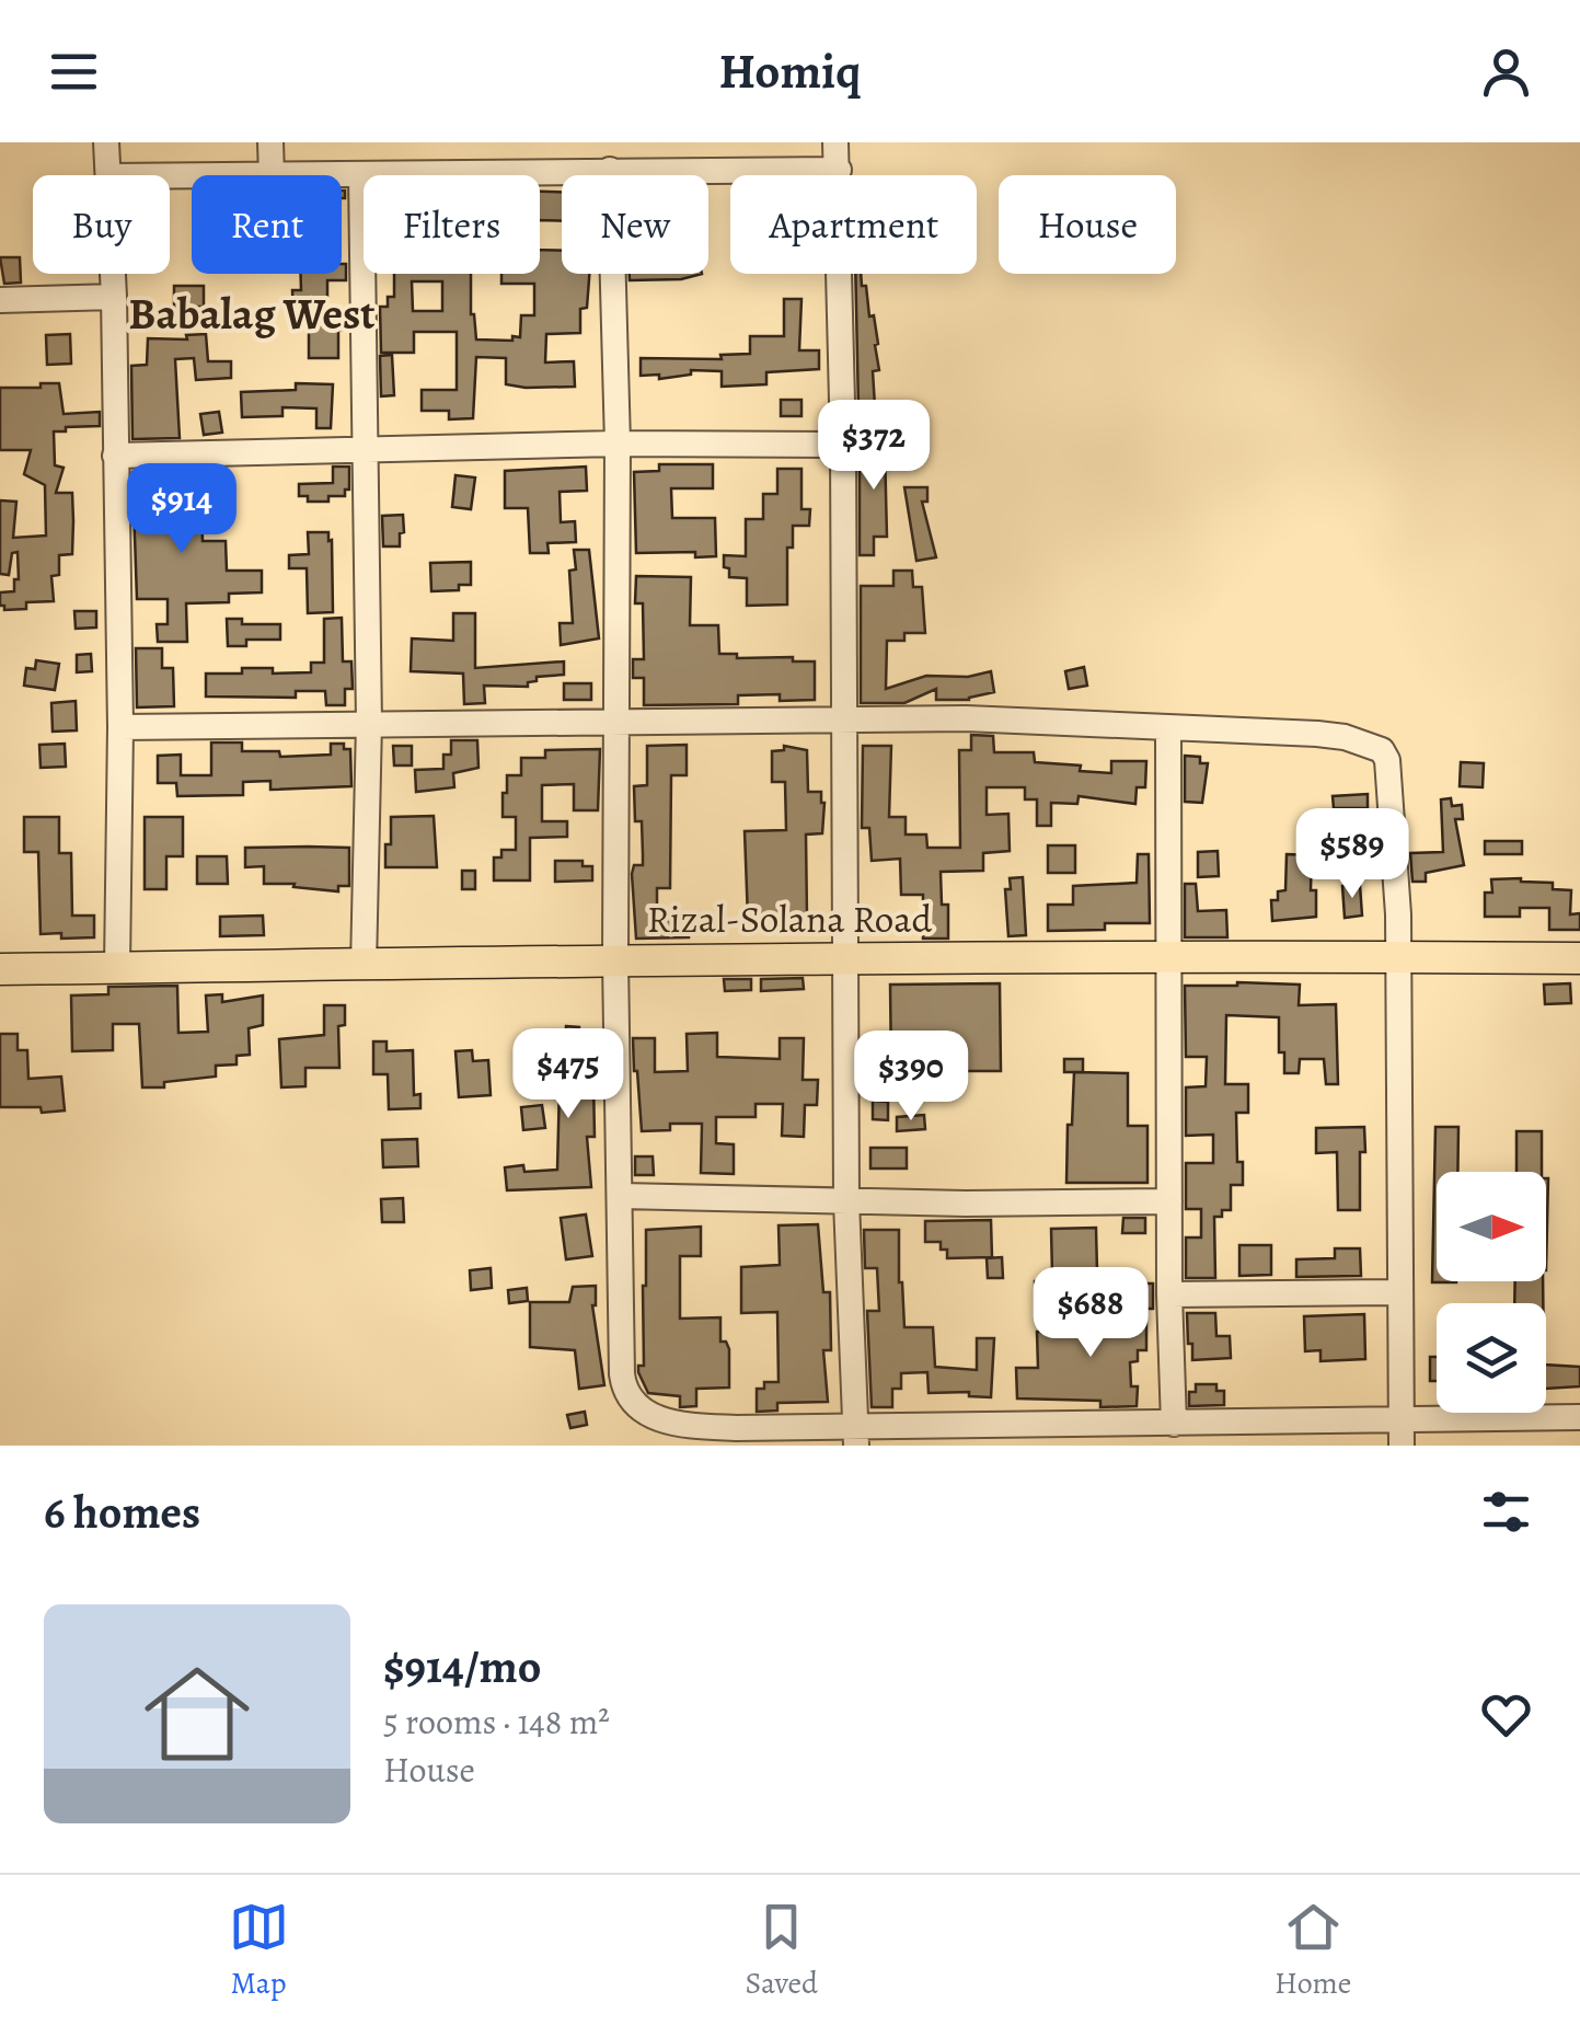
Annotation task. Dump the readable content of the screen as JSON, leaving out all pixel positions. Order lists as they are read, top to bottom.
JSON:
{
  "streets": {
    "main road": ["Rizal-Solana Road"]
  },
  "districts": ["Babalag West"],
  "north": "right",
  "page": {
    "header": "Homiq",
    "chip": [
      "Buy",
      "Rent",
      "Filters",
      "New",
      "Apartment",
      "House"
    ],
    "price": [
      "$372",
      "$914",
      "$589",
      "$475",
      "$390",
      "$688"
    ],
    "heading": "6 homes",
    "list": [
      {
        "name": "$914/mo",
        "note": "5 rooms · 148 m² · House"
      }
    ],
    "tabs": ["Map", "Saved", "Home"]
  }
}
